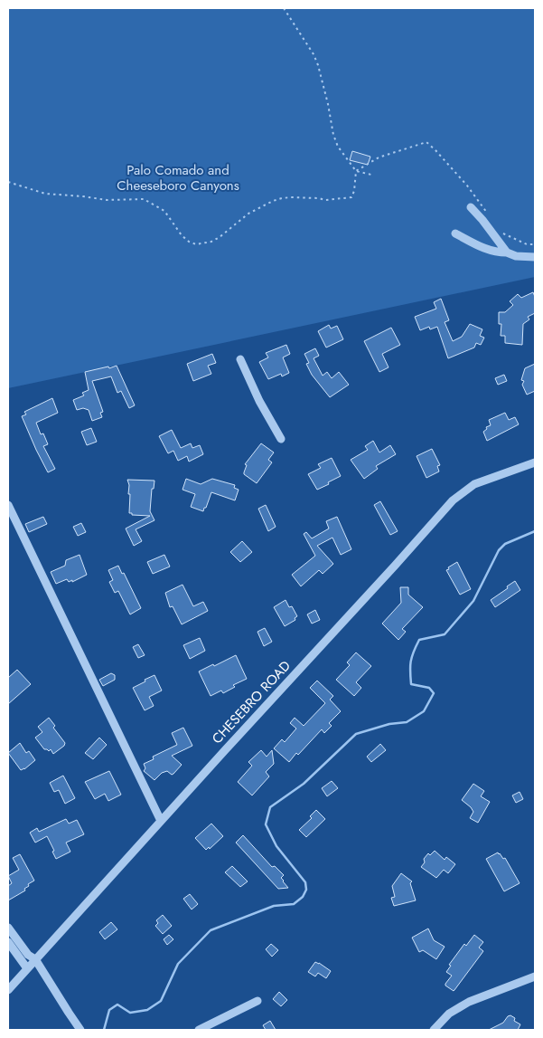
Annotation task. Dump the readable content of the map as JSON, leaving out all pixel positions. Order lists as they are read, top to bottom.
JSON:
{
  "streets": {
    "street": ["CHESEBRO ROAD"]
  },
  "parks": ["Palo Comado and Cheeseboro Canyons"]
}
